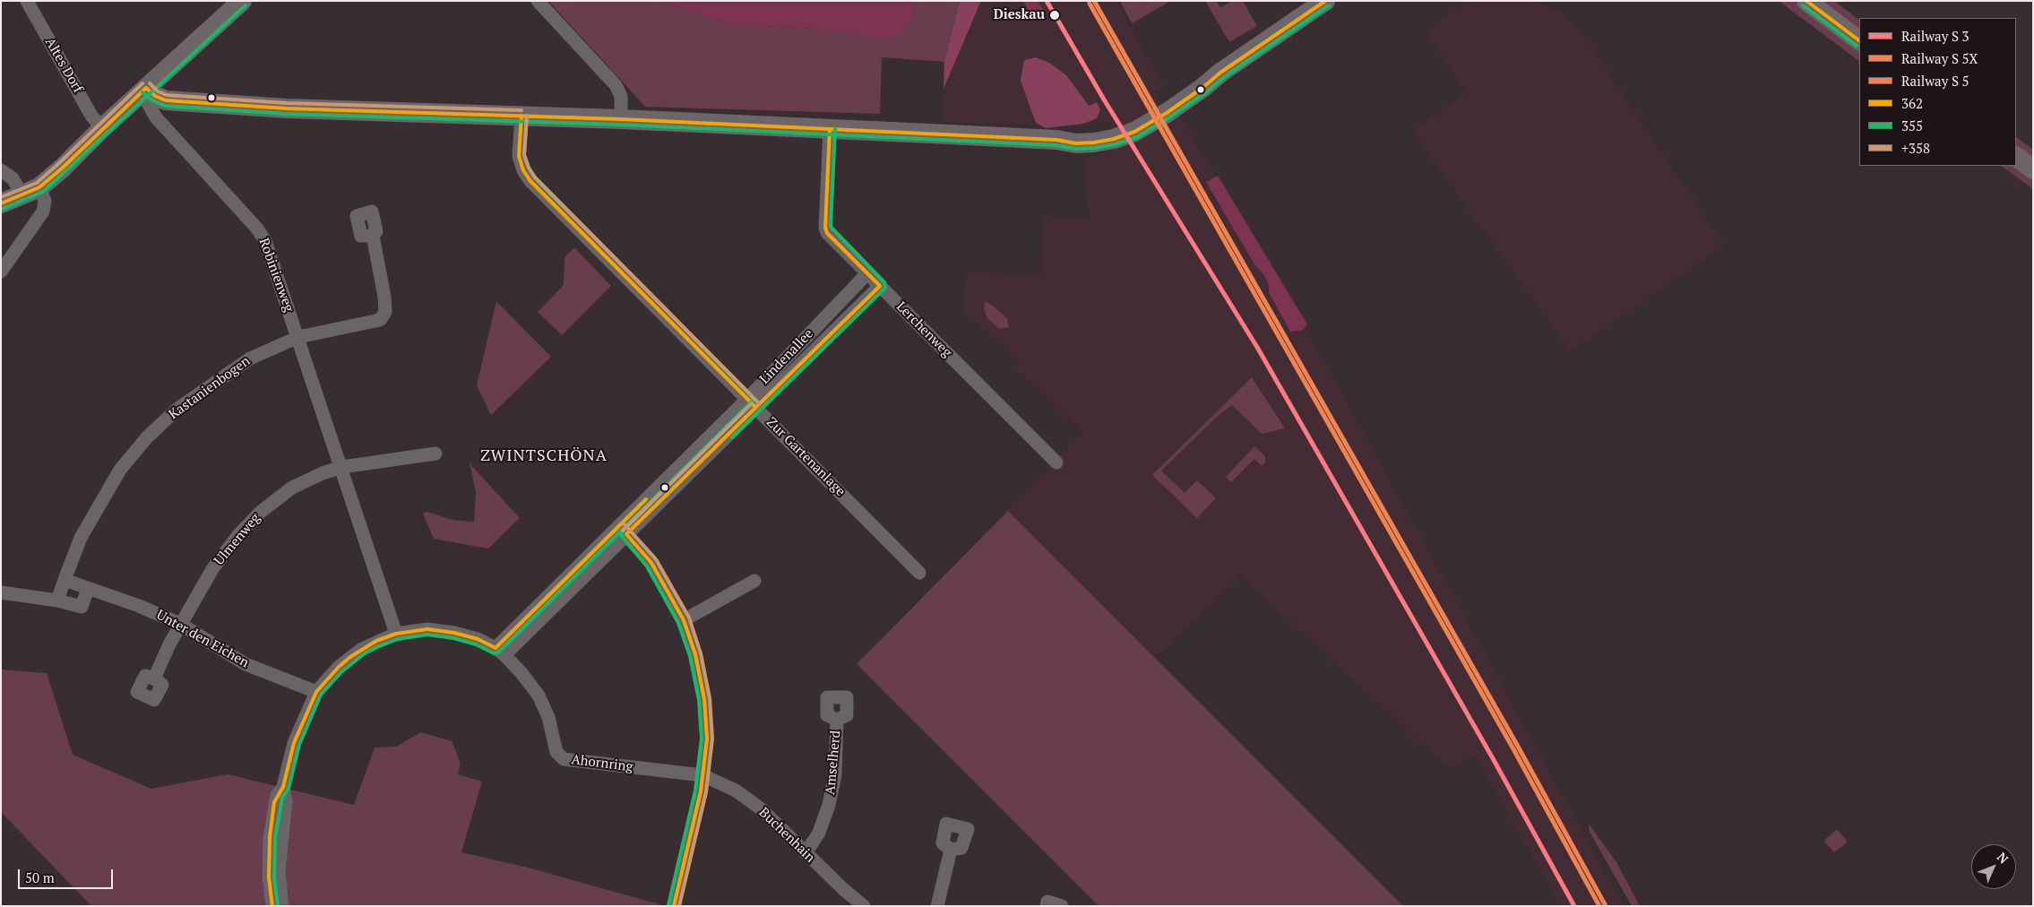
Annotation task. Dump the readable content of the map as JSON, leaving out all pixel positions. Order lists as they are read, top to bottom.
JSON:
{
  "streets": {
    "street": [
      "Altes Dorf",
      "Robinienweg",
      "Lerchenweg",
      "Lindenallee",
      "Kastanienbogen",
      "Zur Gartenanlage",
      "Ulmenweg",
      "Unter den Eichen",
      "Amselherd",
      "Ahornring",
      "Buchenhain"
    ]
  },
  "crossings": [
    ["Robinienweg", "Kastanienbogen"],
    ["Robinienweg", "Ulmenweg"],
    ["Robinienweg", "Ahornring"],
    ["Lerchenweg", "Lindenallee"],
    ["Lindenallee", "Zur Gartenanlage"],
    ["Lindenallee", "Ahornring"],
    ["Kastanienbogen", "Unter den Eichen"],
    ["Ulmenweg", "Unter den Eichen"],
    ["Unter den Eichen", "Ahornring"],
    ["Amselherd", "Buchenhain"],
    ["Ahornring", "Buchenhain"]
  ],
  "districts": ["ZWINTSCHÖNA"],
  "places": ["Dieskau"],
  "lines": ["transit line 362", "transit line 355", "transit line +358"],
  "legend": [
    "Railway S 3",
    "Railway S 5X",
    "Railway S 5",
    "362",
    "355",
    "+358"
  ],
  "scale_bar": "50 m",
  "north": "top right"
}
